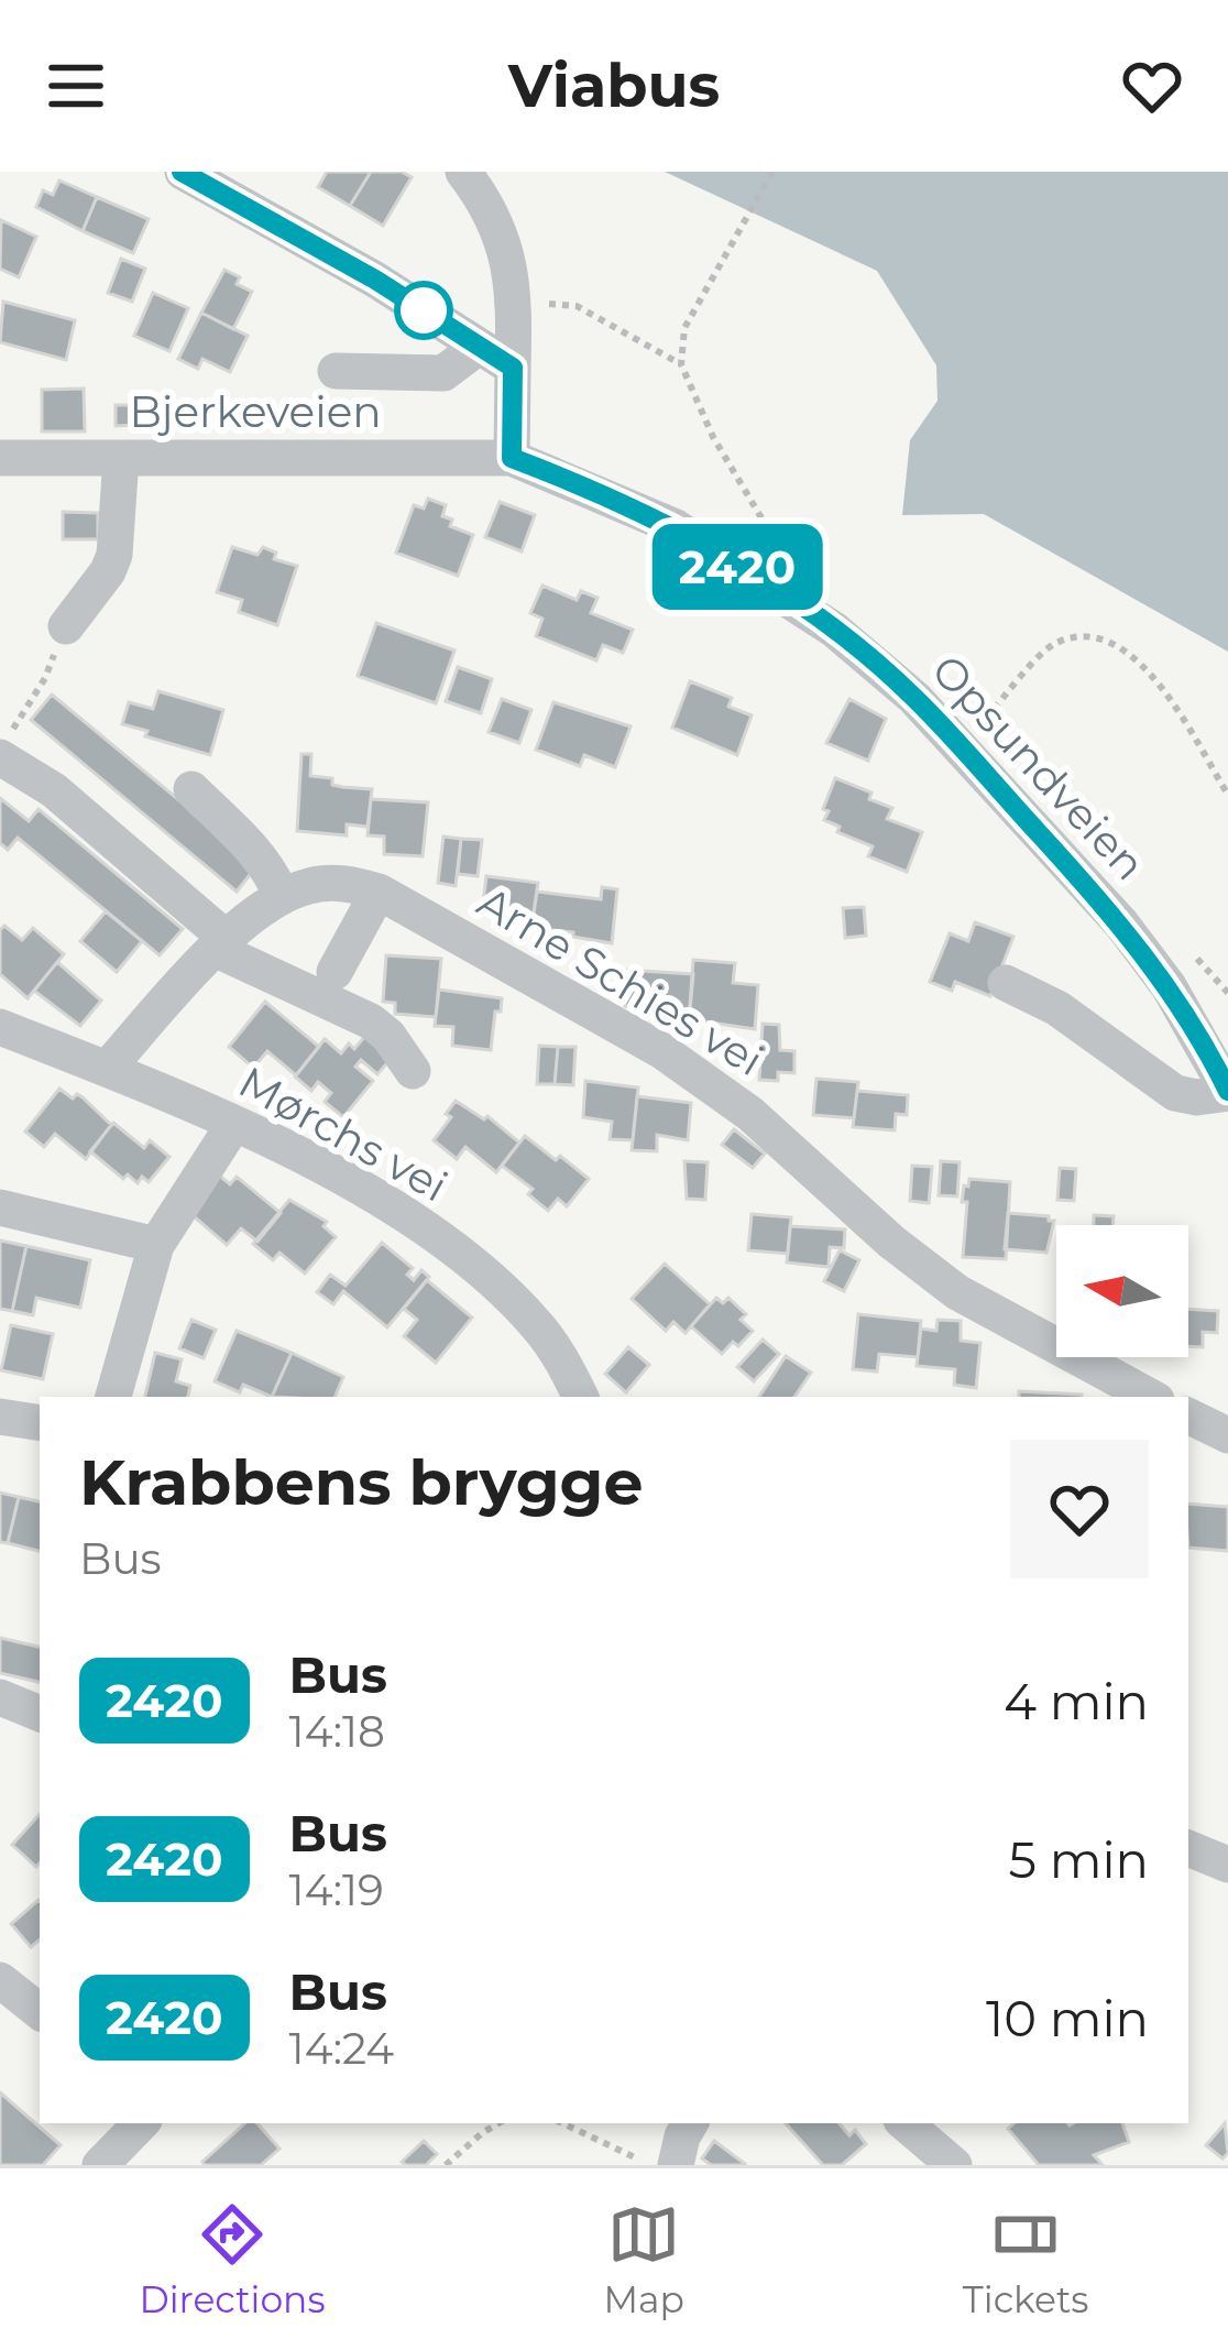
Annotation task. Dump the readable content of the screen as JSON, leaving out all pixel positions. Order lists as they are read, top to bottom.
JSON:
{
  "streets": {
    "street": [
      "Bjerkeveien",
      "Opsundveien",
      "Arne Schies vei",
      "Mørchs vei"
    ]
  },
  "crossings": [
    ["Bjerkeveien", "Opsundveien"],
    ["Arne Schies vei", "Mørchs vei"]
  ],
  "lines": ["bus line 2420"],
  "north": "left",
  "page": {
    "header": "Viabus",
    "on_map": "2420",
    "heading": ["Krabbens brygge", "Bus"],
    "list": [
      {
        "mark": "2420",
        "name": "Bus",
        "note": "14:18",
        "value": "4 min"
      },
      {
        "mark": "2420",
        "name": "Bus",
        "note": "14:19",
        "value": "5 min"
      },
      {
        "mark": "2420",
        "name": "Bus",
        "note": "14:24",
        "value": "10 min"
      }
    ],
    "tabs": ["Directions", "Map", "Tickets"]
  }
}
